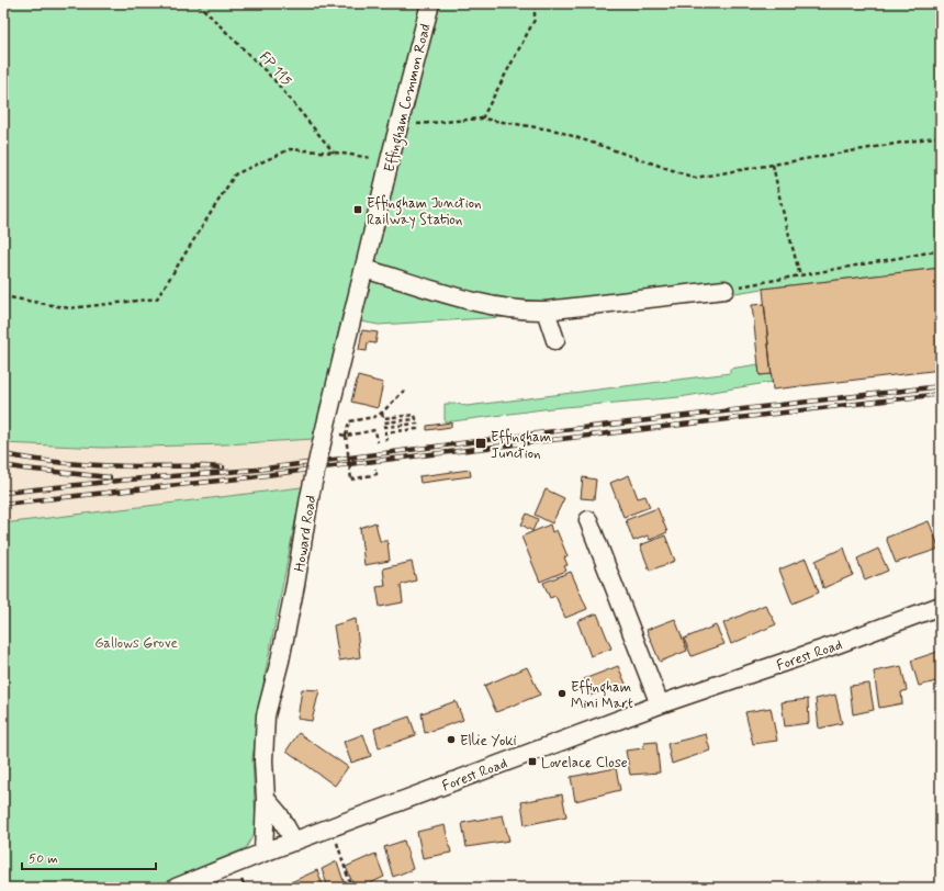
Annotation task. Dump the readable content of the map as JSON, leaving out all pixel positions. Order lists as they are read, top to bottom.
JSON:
{
  "streets": {
    "street": ["Effingham Common Road", "Howard Road", "Forest Road"],
    "path": ["FP 115"]
  },
  "crossings": [
    ["Effingham Common Road", "Howard Road"],
    ["Howard Road", "Forest Road"]
  ],
  "parks": ["Gallows Grove"],
  "places": {
    "transit": ["Effingham Junction Railway Station", "Effingham Junction", "Lovelace Close"],
    "other": ["Effingham Mini Mart", "Ellie Yoki"]
  },
  "scale_bar": "50 m"
}
